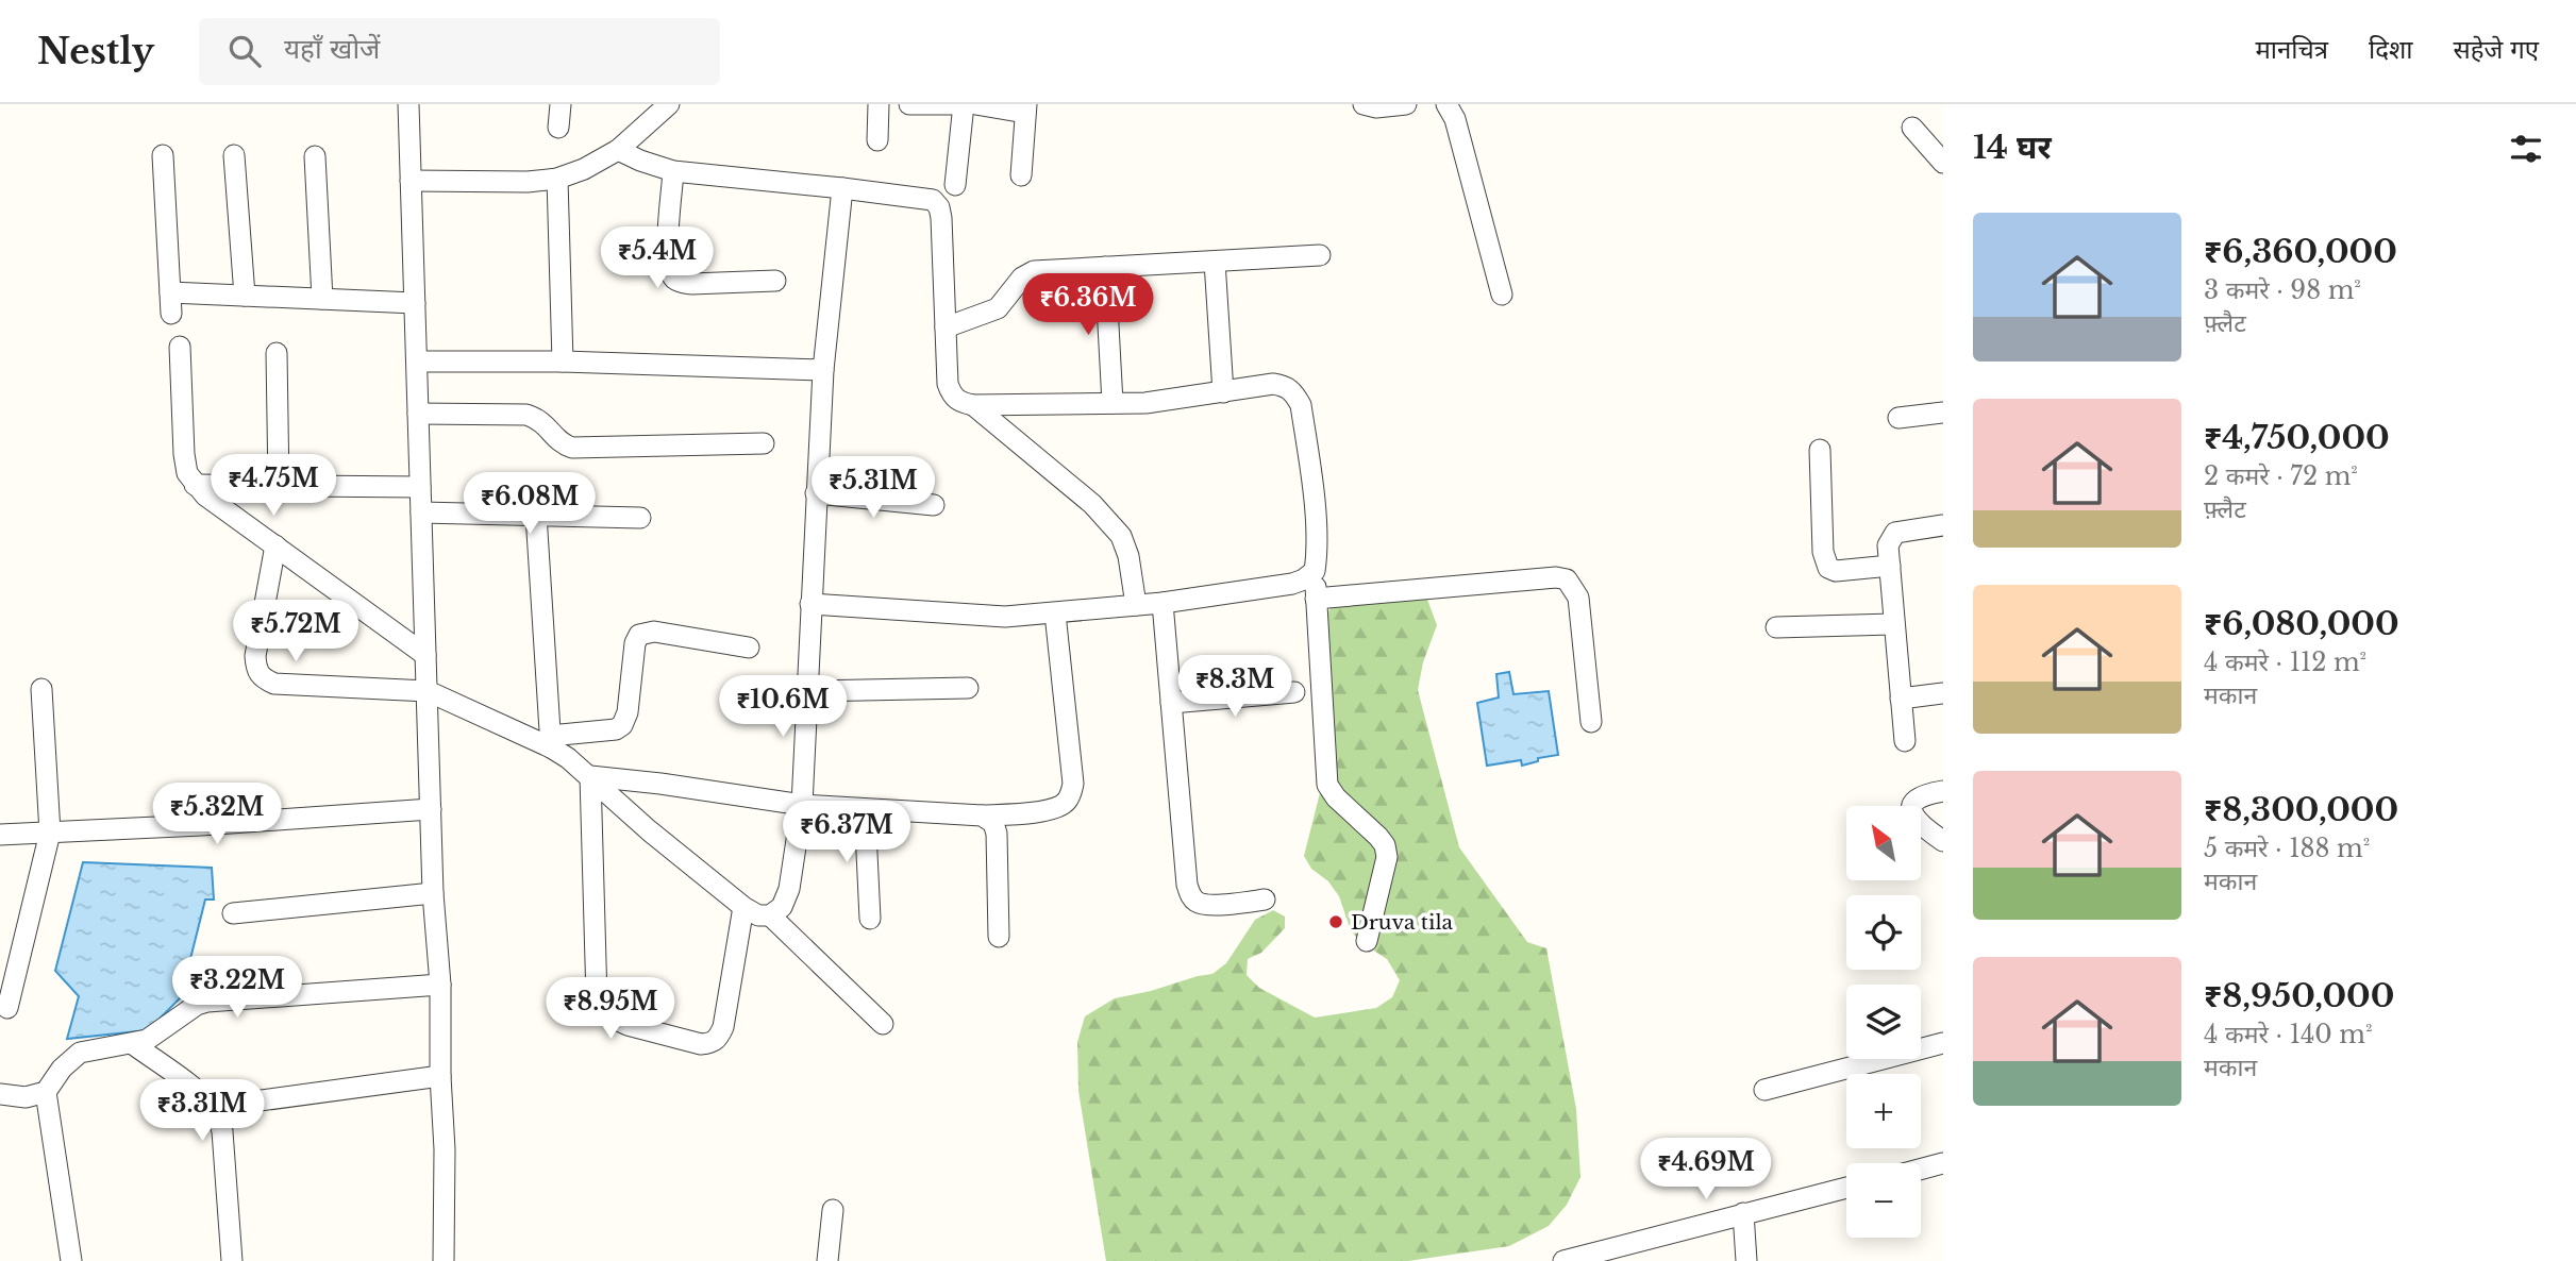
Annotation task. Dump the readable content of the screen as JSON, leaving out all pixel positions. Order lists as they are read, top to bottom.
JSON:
{
  "places": ["Druva tila"],
  "north": "top left",
  "page": {
    "header": "Nestly",
    "search": "यहाँ खोजें",
    "nav": ["मानचित्र", "दिशा", "सहेजे गए"],
    "heading": "14 घर",
    "list": [
      {
        "name": "₹6,360,000",
        "note": "3 कमरे · 98 m² · फ़्लैट"
      },
      {
        "name": "₹4,750,000",
        "note": "2 कमरे · 72 m² · फ़्लैट"
      },
      {
        "name": "₹6,080,000",
        "note": "4 कमरे · 112 m² · मकान"
      },
      {
        "name": "₹8,300,000",
        "note": "5 कमरे · 188 m² · मकान"
      },
      {
        "name": "₹8,950,000",
        "note": "4 कमरे · 140 m² · मकान"
      }
    ],
    "price": [
      "₹5.4M",
      "₹6.36M",
      "₹4.75M",
      "₹5.31M",
      "₹6.08M",
      "₹5.72M",
      "₹8.3M",
      "₹10.6M",
      "₹5.32M",
      "₹6.37M",
      "₹3.22M",
      "₹8.95M",
      "₹3.31M",
      "₹4.69M"
    ],
    "map_buttons": ["+", "−"]
  }
}
